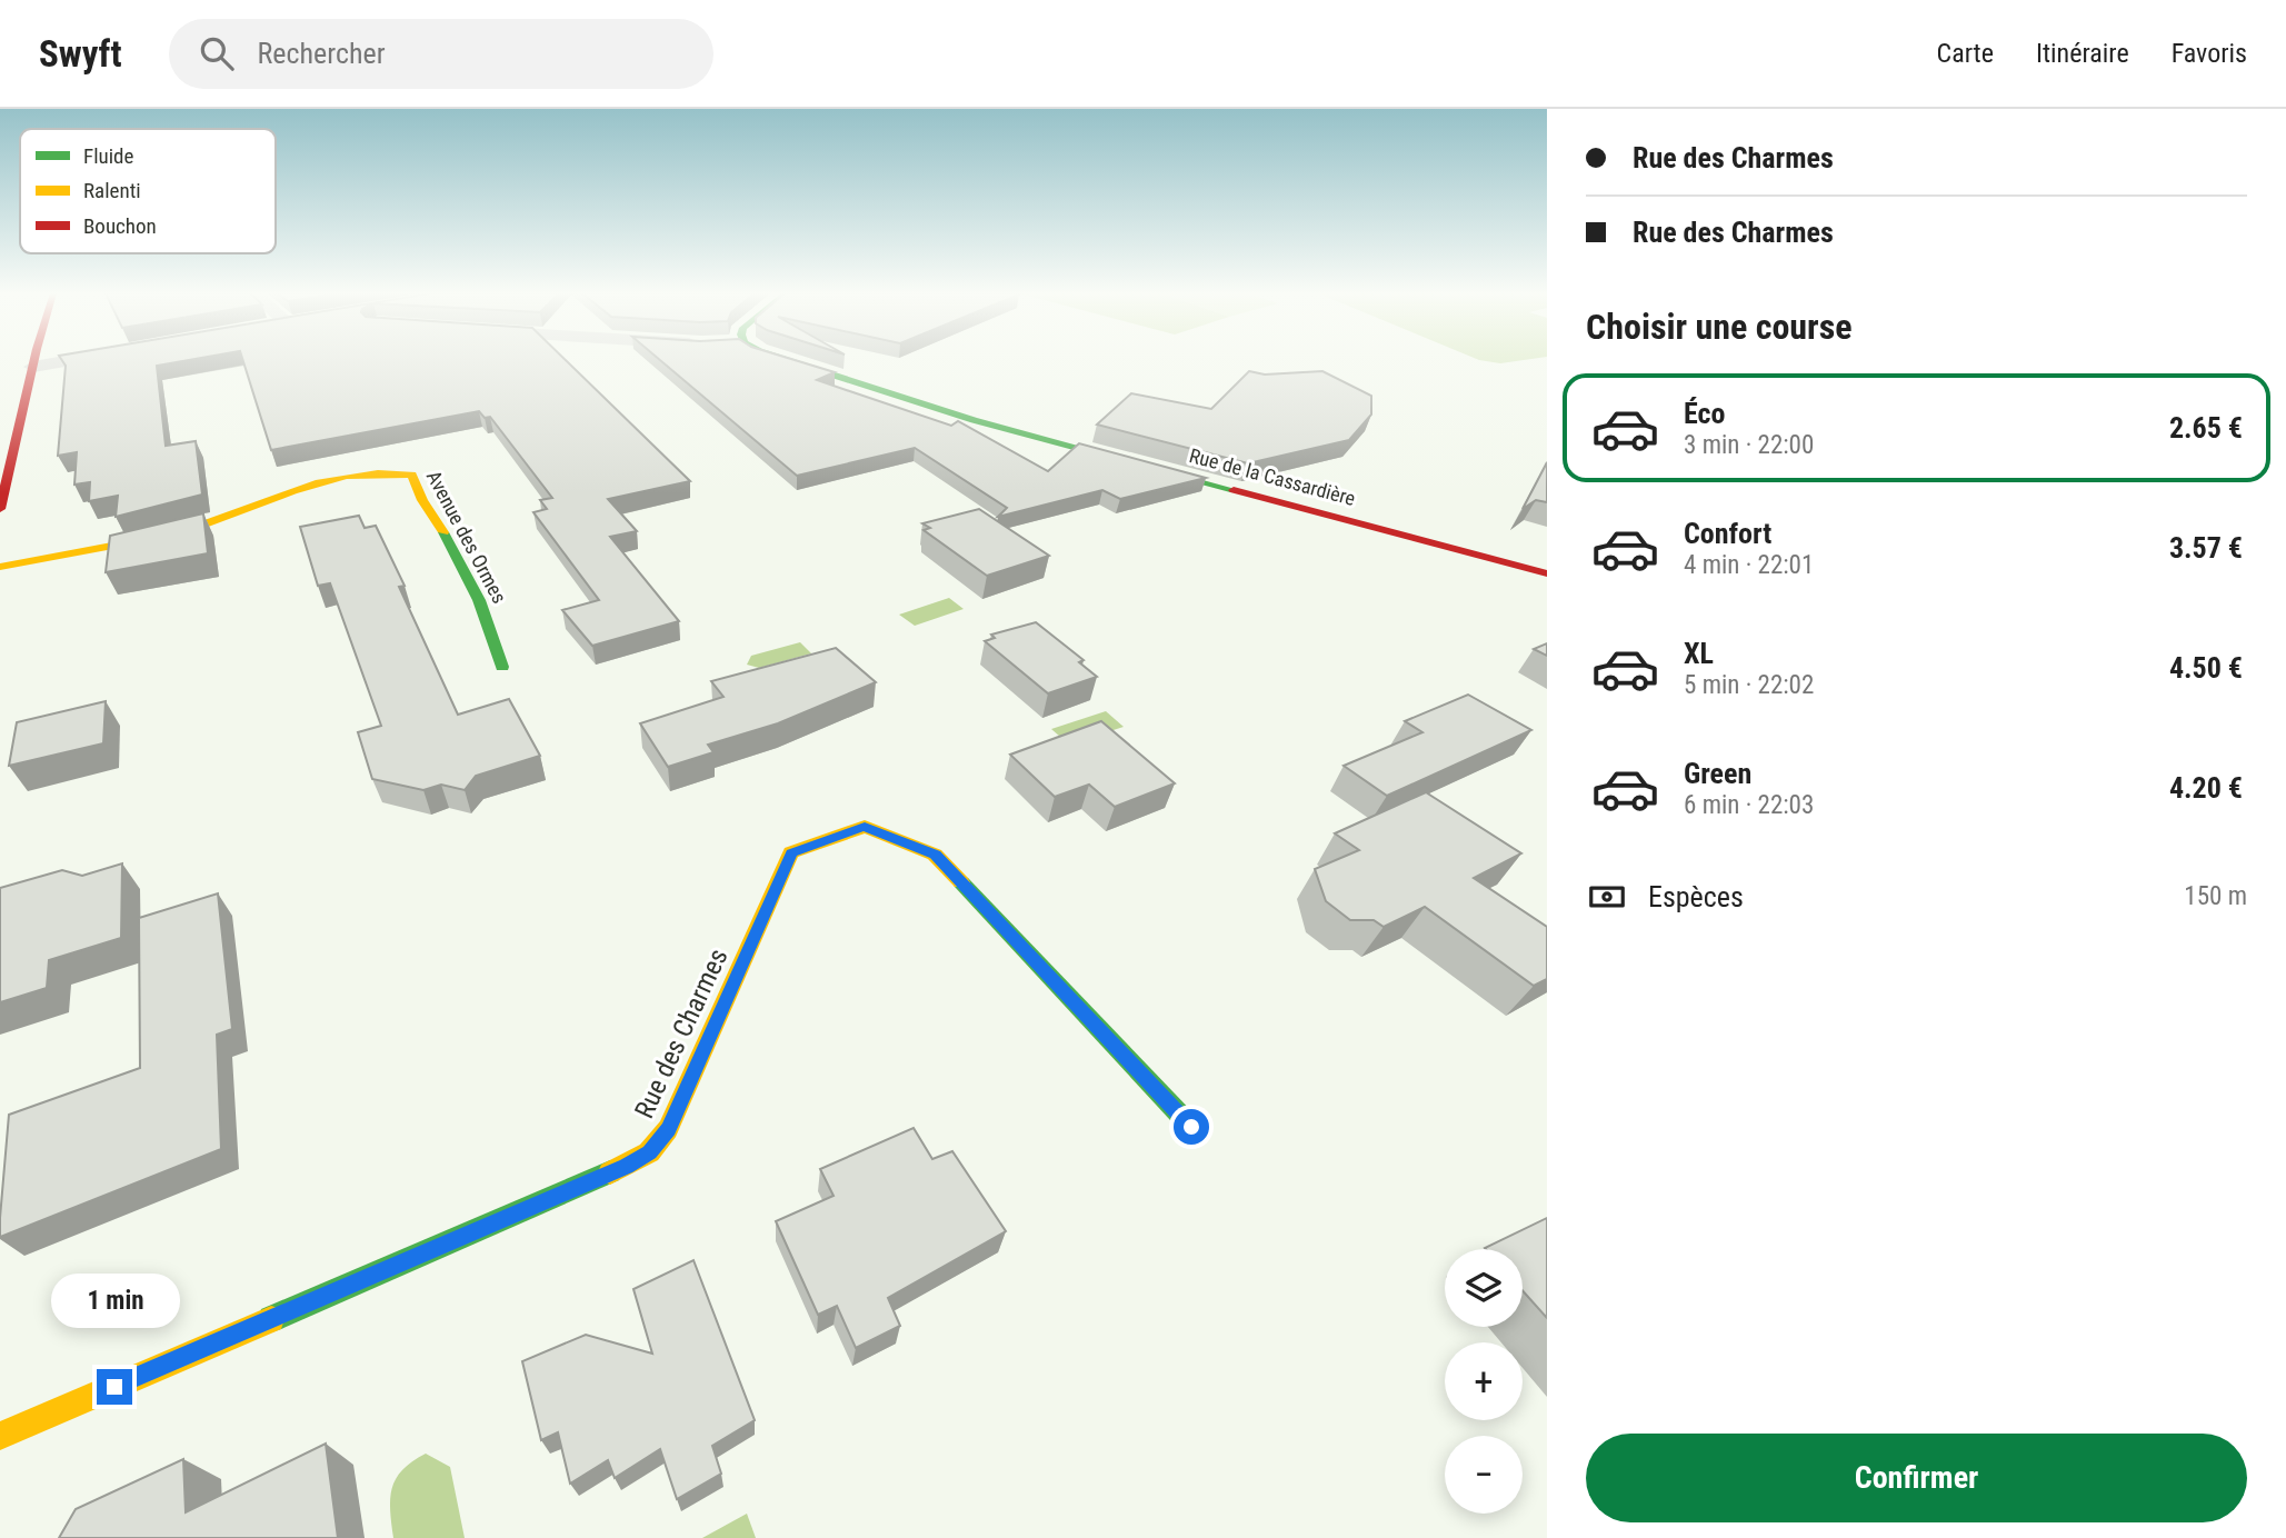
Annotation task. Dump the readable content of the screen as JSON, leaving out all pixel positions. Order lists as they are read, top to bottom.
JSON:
{
  "streets": {
    "street": ["Rue de la Cassardière", "Avenue des Ormes", "Rue des Charmes"]
  },
  "legend": ["Fluide", "Ralenti", "Bouchon"],
  "page": {
    "header": "Swyft",
    "search": "Rechercher",
    "nav": ["Carte", "Itinéraire", "Favoris"],
    "banner": ["Rue des Charmes", "Rue des Charmes"],
    "heading": "Choisir une course",
    "list": [
      {
        "name": "Éco",
        "note": "3 min · 22:00",
        "value": "2.65 €"
      },
      {
        "name": "Confort",
        "note": "4 min · 22:01",
        "value": "3.57 €"
      },
      {
        "name": "XL",
        "note": "5 min · 22:02",
        "value": "4.50 €"
      },
      {
        "name": "Green",
        "note": "6 min · 22:03",
        "value": "4.20 €"
      }
    ],
    "pay": ["Espèces", "150 m"],
    "map_buttons": ["+", "−"],
    "bubble": "1 min",
    "buttons": "Confirmer"
  }
}
